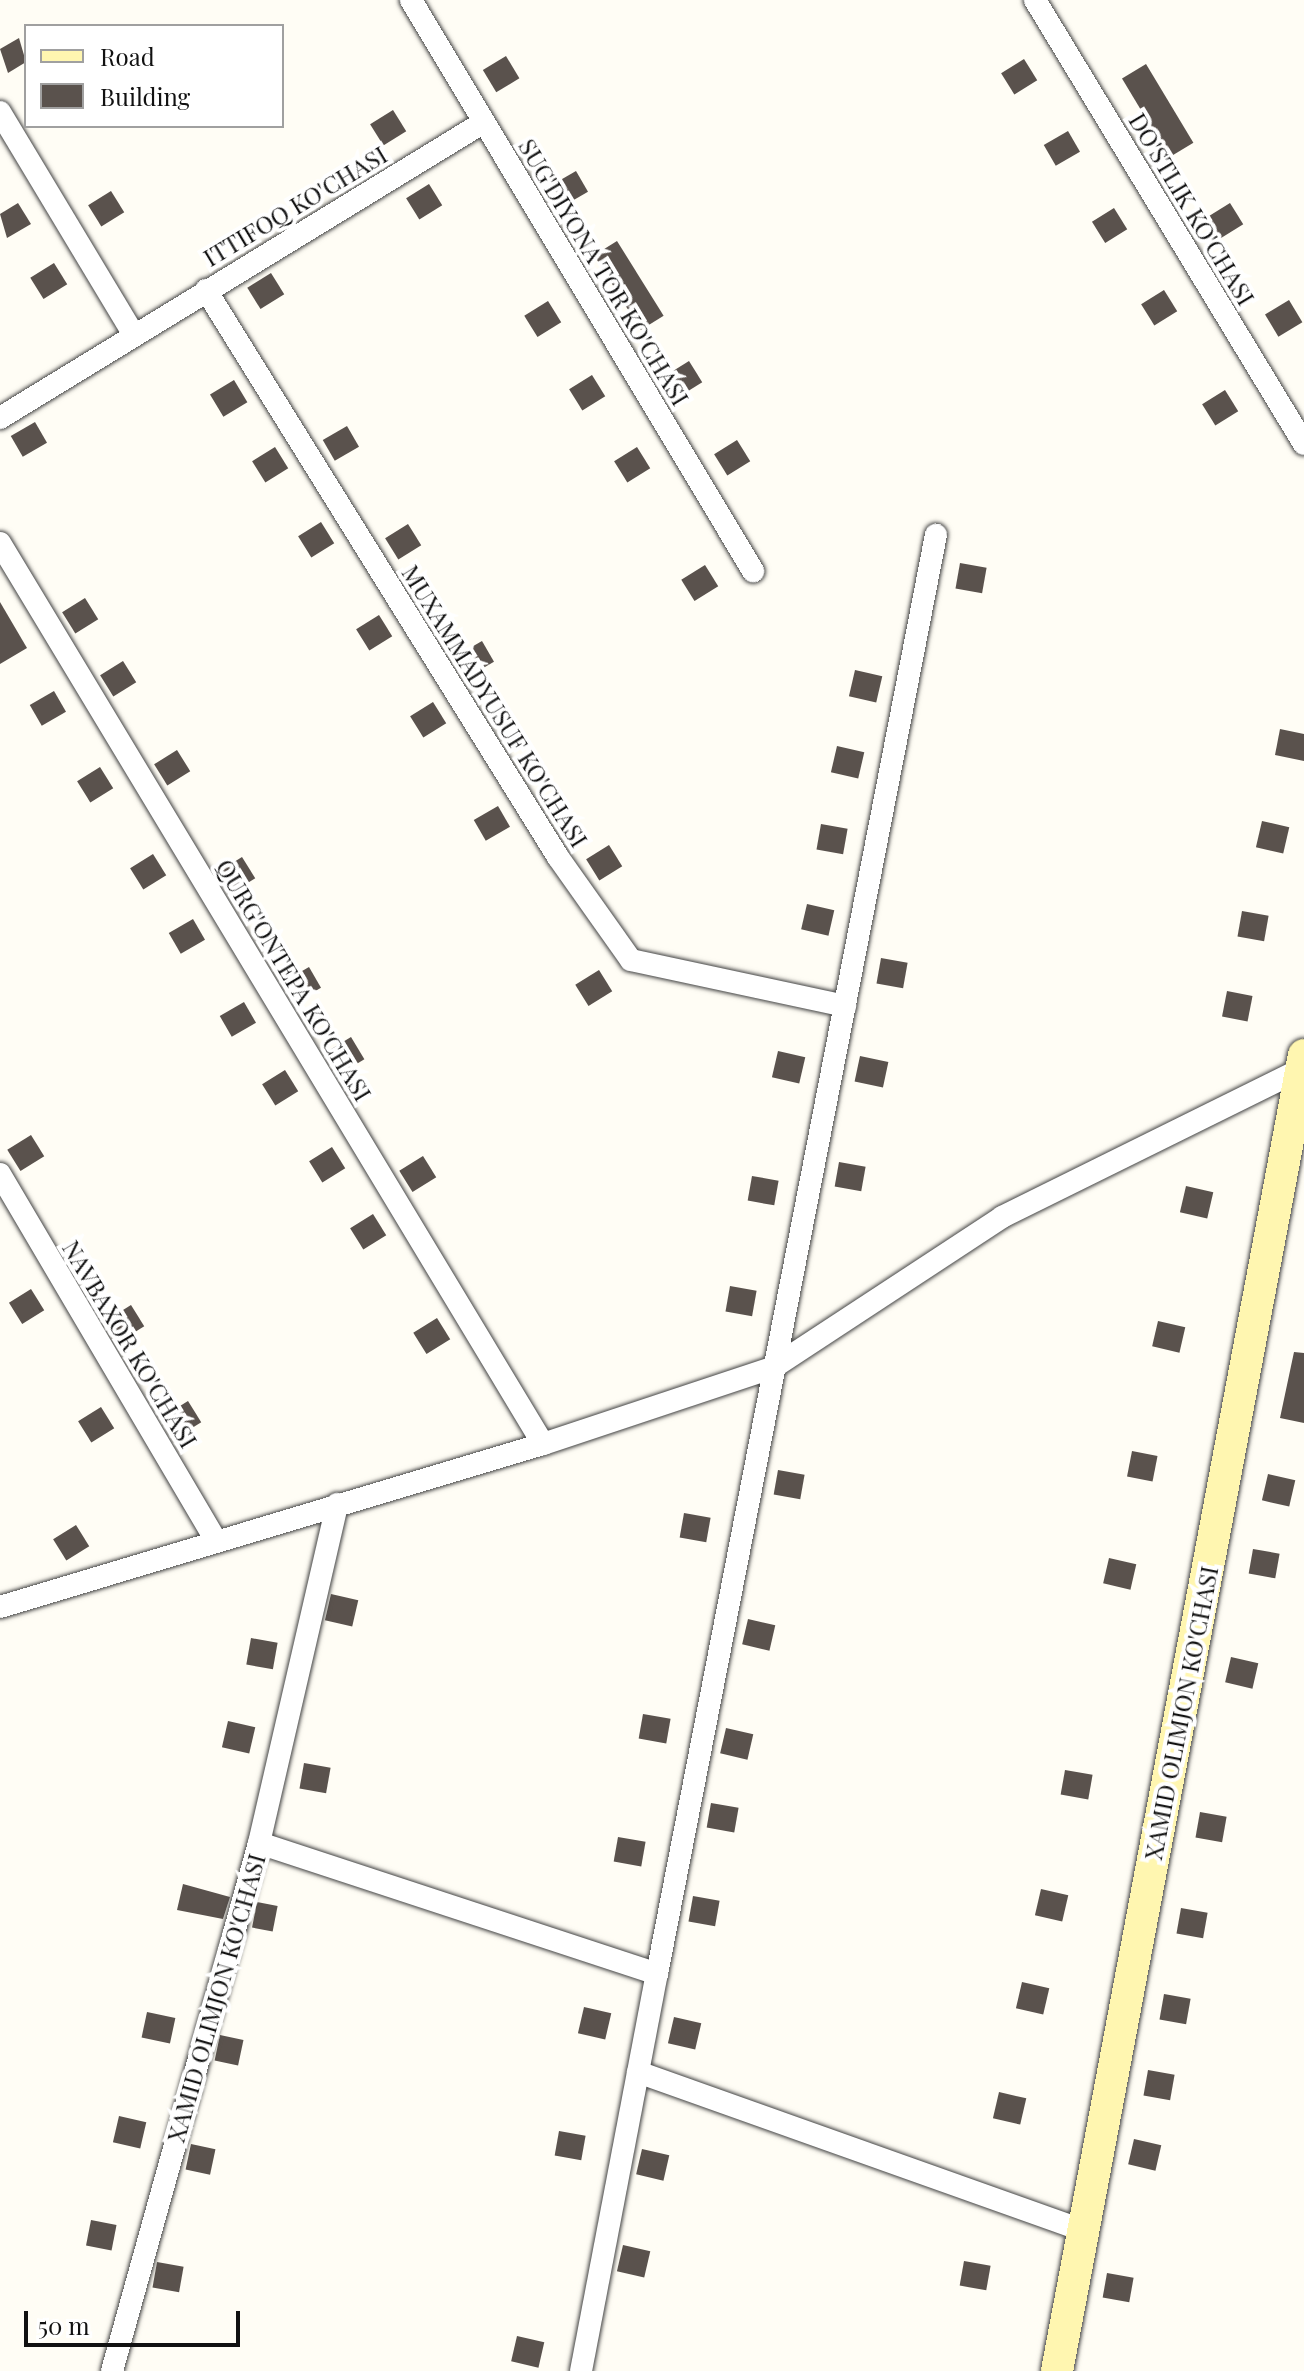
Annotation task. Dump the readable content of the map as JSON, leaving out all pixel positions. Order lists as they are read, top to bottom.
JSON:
{
  "streets": {
    "main road": ["XAMID OLIMJON KO'CHASI"],
    "street": [
      "ITTIFOQ KO'CHASI",
      "DO'STLIK KO'CHASI",
      "SUG'DIYONA TOR KO'CHASI",
      "MUXAMMADYUSUF KO'CHASI",
      "QURG'ONTEPA KO'CHASI",
      "NAVBAXOR KO'CHASI"
    ]
  },
  "crossings": [
    ["ITTIFOQ KO'CHASI", "SUG'DIYONA TOR KO'CHASI"],
    ["ITTIFOQ KO'CHASI", "MUXAMMADYUSUF KO'CHASI"]
  ],
  "legend": ["Road", "Building"],
  "scale_bar": "50 m"
}
